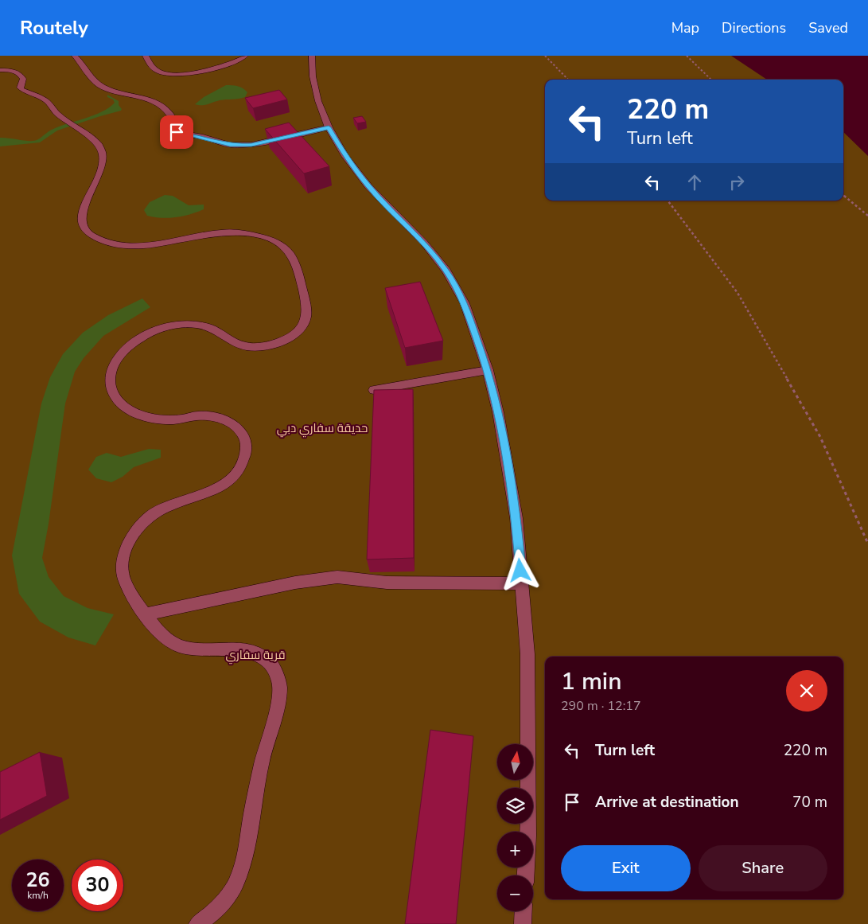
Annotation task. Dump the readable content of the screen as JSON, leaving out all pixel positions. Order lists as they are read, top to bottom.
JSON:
{
  "parks": ["حديقة سفاري دبي", "قرية سفاري"],
  "north": "top",
  "page": {
    "header": "Routely",
    "nav": ["Map", "Directions", "Saved"],
    "turn": ["220 m", "Turn left"],
    "heading": ["1 min", "290 m · 12:17"],
    "list": [
      {
        "name": "Turn left",
        "value": "220 m"
      },
      {
        "name": "Arrive at destination",
        "value": "70 m"
      }
    ],
    "map_buttons": ["+", "−"],
    "buttons": ["Exit", "Share"],
    "speed": "26 km/h",
    "limit": "30"
  }
}
